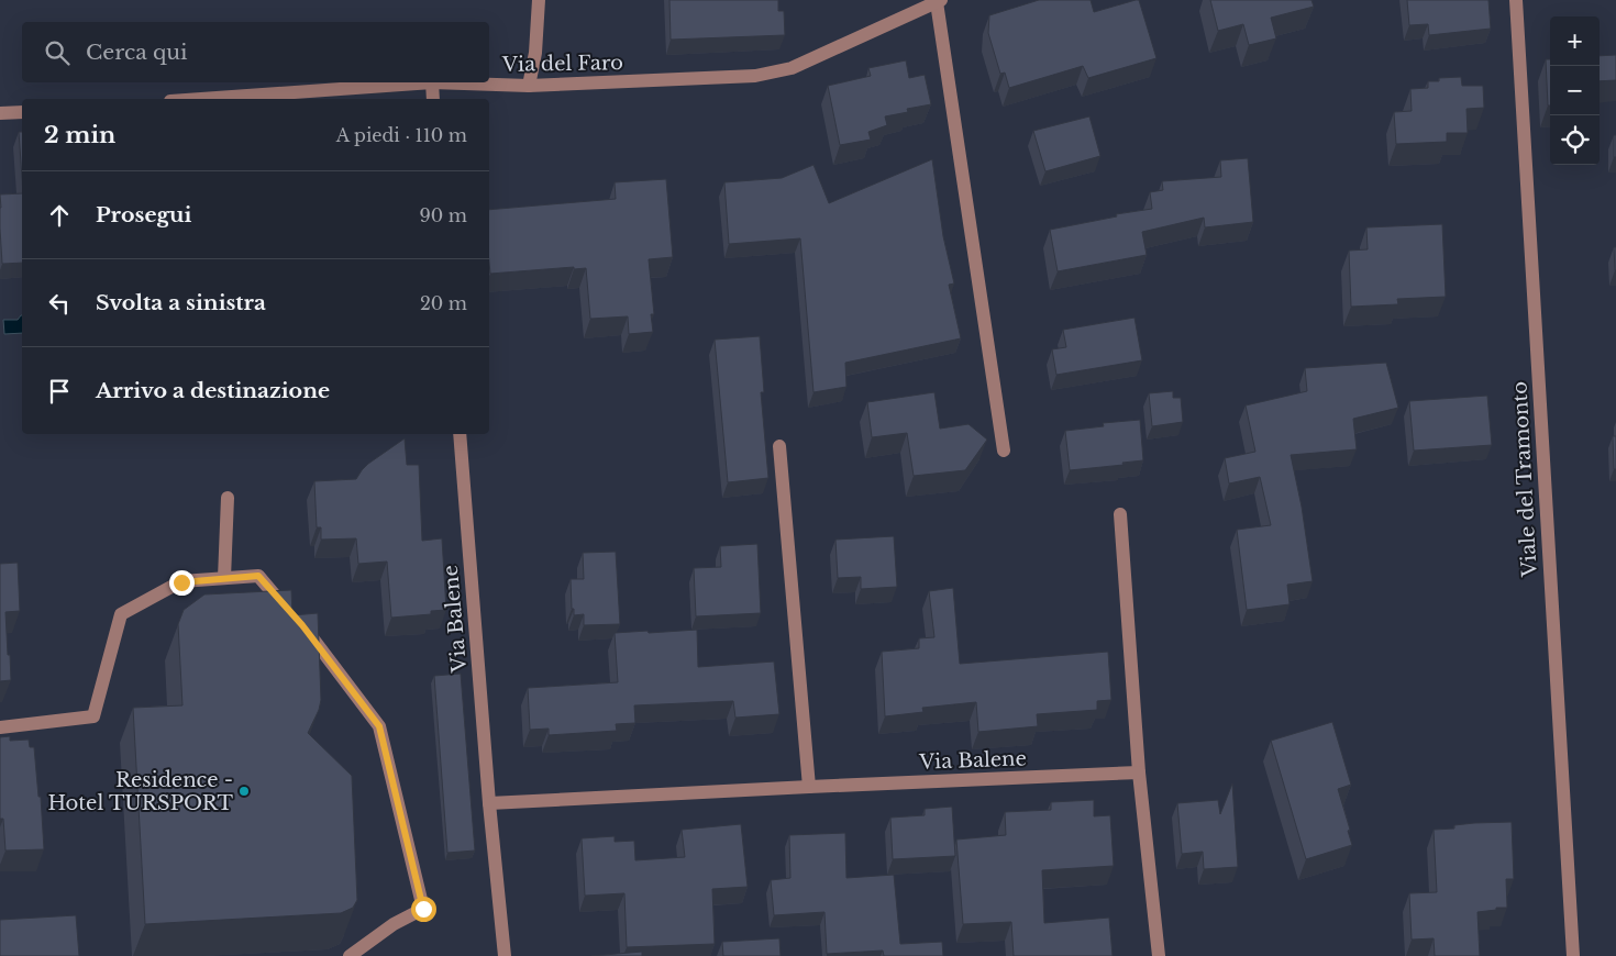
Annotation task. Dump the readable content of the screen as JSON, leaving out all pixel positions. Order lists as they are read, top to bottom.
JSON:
{
  "streets": {
    "street": ["Via del Faro", "Viale del Tramonto", "Via Balene"]
  },
  "places": ["Residence - Hotel TURSPORT"],
  "page": {
    "map_buttons": ["+", "−"],
    "search": "Cerca qui",
    "heading": ["2 min", "A piedi · 110 m"],
    "list": [
      ["Prosegui", "90 m"],
      ["Svolta a sinistra", "20 m"],
      "Arrivo a destinazione"
    ]
  }
}
